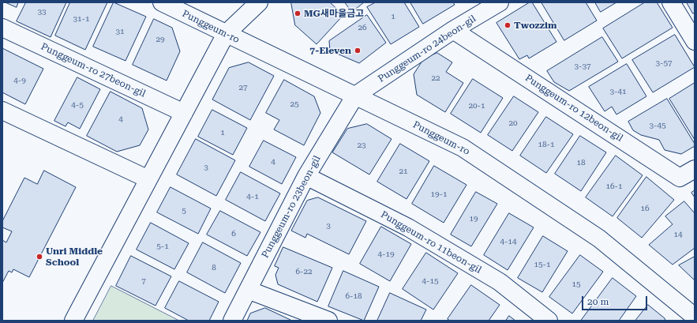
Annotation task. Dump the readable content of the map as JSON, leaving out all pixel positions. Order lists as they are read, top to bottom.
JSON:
{
  "streets": {
    "street": [
      "Punggeum-ro",
      "Punggeum-ro 24beon-gil",
      "Punggeum-ro 27beon-gil",
      "Punggeum-ro 12beon-gil",
      "Punggeum-ro 23beon-gil",
      "Punggeum-ro 11beon-gil"
    ]
  },
  "crossings": [
    ["Punggeum-ro", "Punggeum-ro 24beon-gil"],
    ["Punggeum-ro", "Punggeum-ro 23beon-gil"],
    ["Punggeum-ro 24beon-gil", "Punggeum-ro 12beon-gil"],
    ["Punggeum-ro 24beon-gil", "Punggeum-ro 23beon-gil"],
    ["Punggeum-ro 23beon-gil", "Punggeum-ro 11beon-gil"]
  ],
  "places": [
    "MG새마을금고",
    "Twozzim",
    "7-Eleven",
    "Unri Middle School"
  ],
  "house_numbers": [
    "33",
    "1",
    "31-1",
    "26",
    "31",
    "29",
    "3-57",
    "3-37",
    "22",
    "4-9",
    "27",
    "3-41",
    "25",
    "4-5",
    "20-1",
    "4",
    "20",
    "3-45",
    "1",
    "18-1",
    "23",
    "4",
    "18",
    "3",
    "21",
    "16-1",
    "19-1",
    "4-1",
    "16",
    "5",
    "19",
    "3",
    "6",
    "14",
    "4-14",
    "5-1",
    "4-19",
    "15-1",
    "8",
    "6-22",
    "7",
    "4-15",
    "15",
    "6-18"
  ],
  "scale_bar": "20 m"
}
